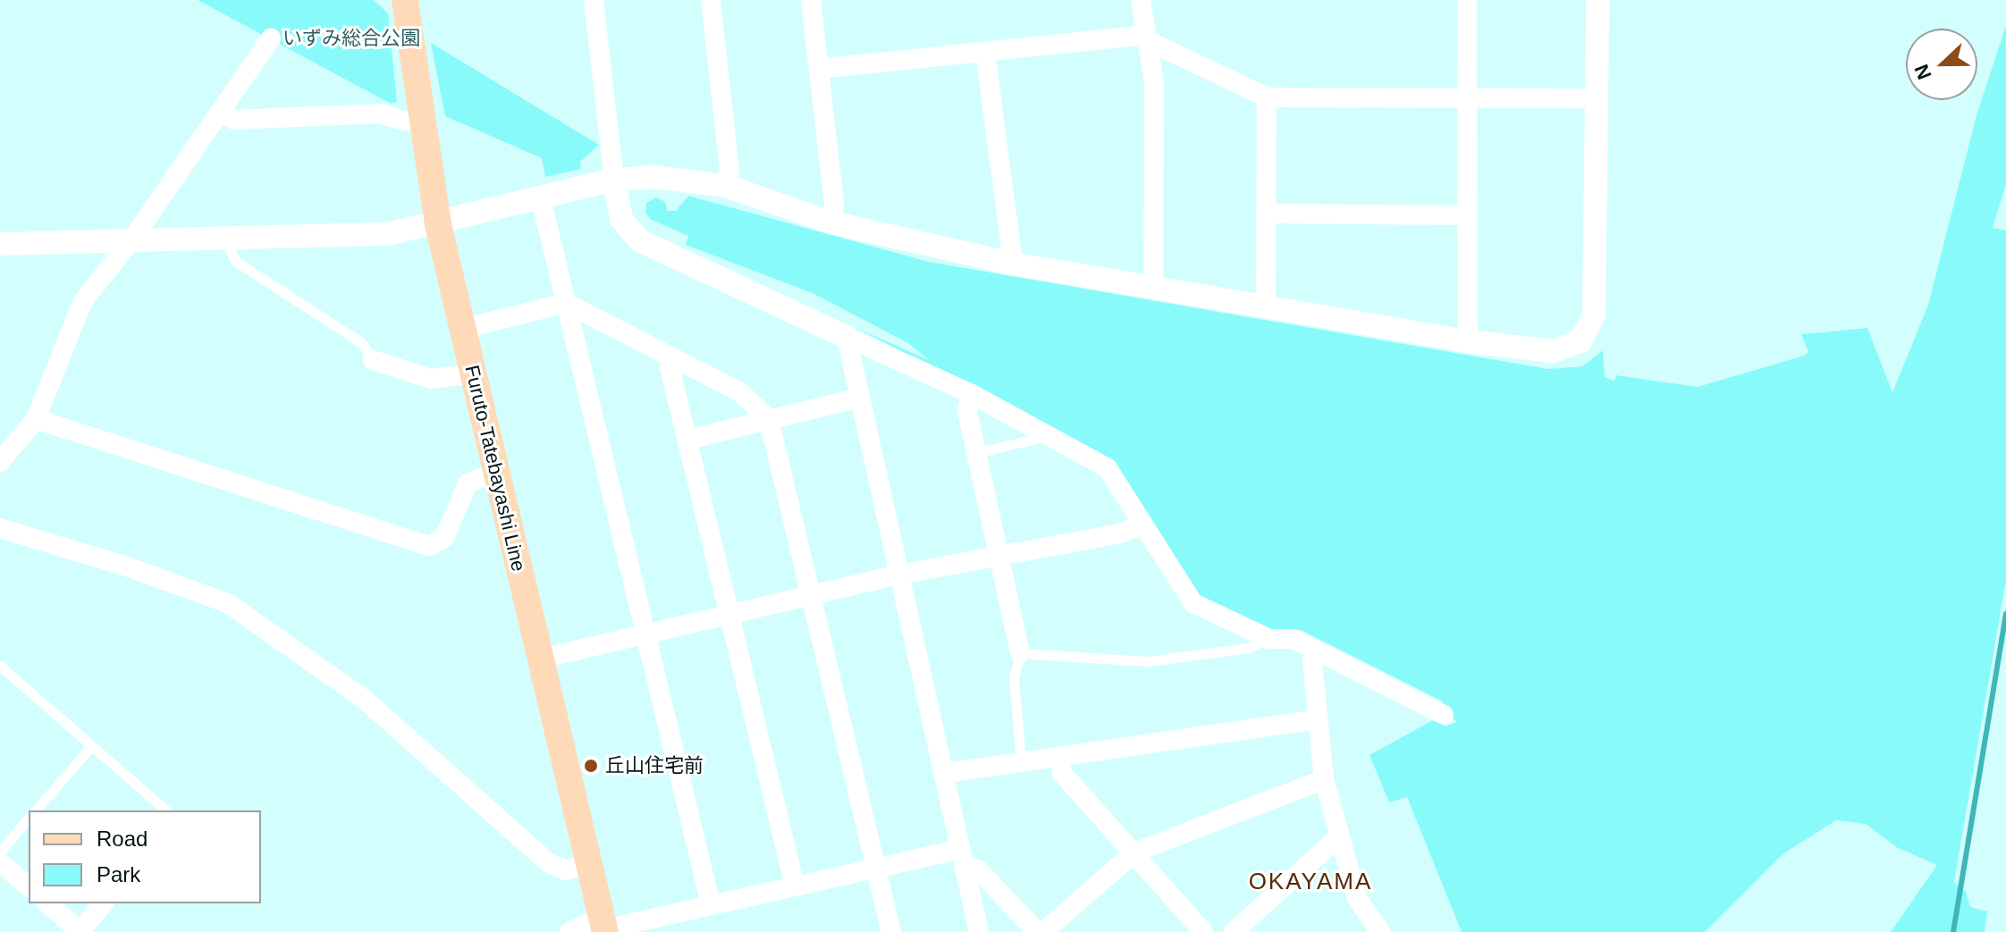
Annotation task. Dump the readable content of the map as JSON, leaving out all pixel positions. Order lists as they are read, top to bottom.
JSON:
{
  "streets": {
    "main road": ["Furuto-Tatebayashi Line"]
  },
  "districts": ["OKAYAMA"],
  "parks": ["いずみ総合公園"],
  "places": ["丘山住宅前"],
  "legend": ["Road", "Park"],
  "north": "left"
}
